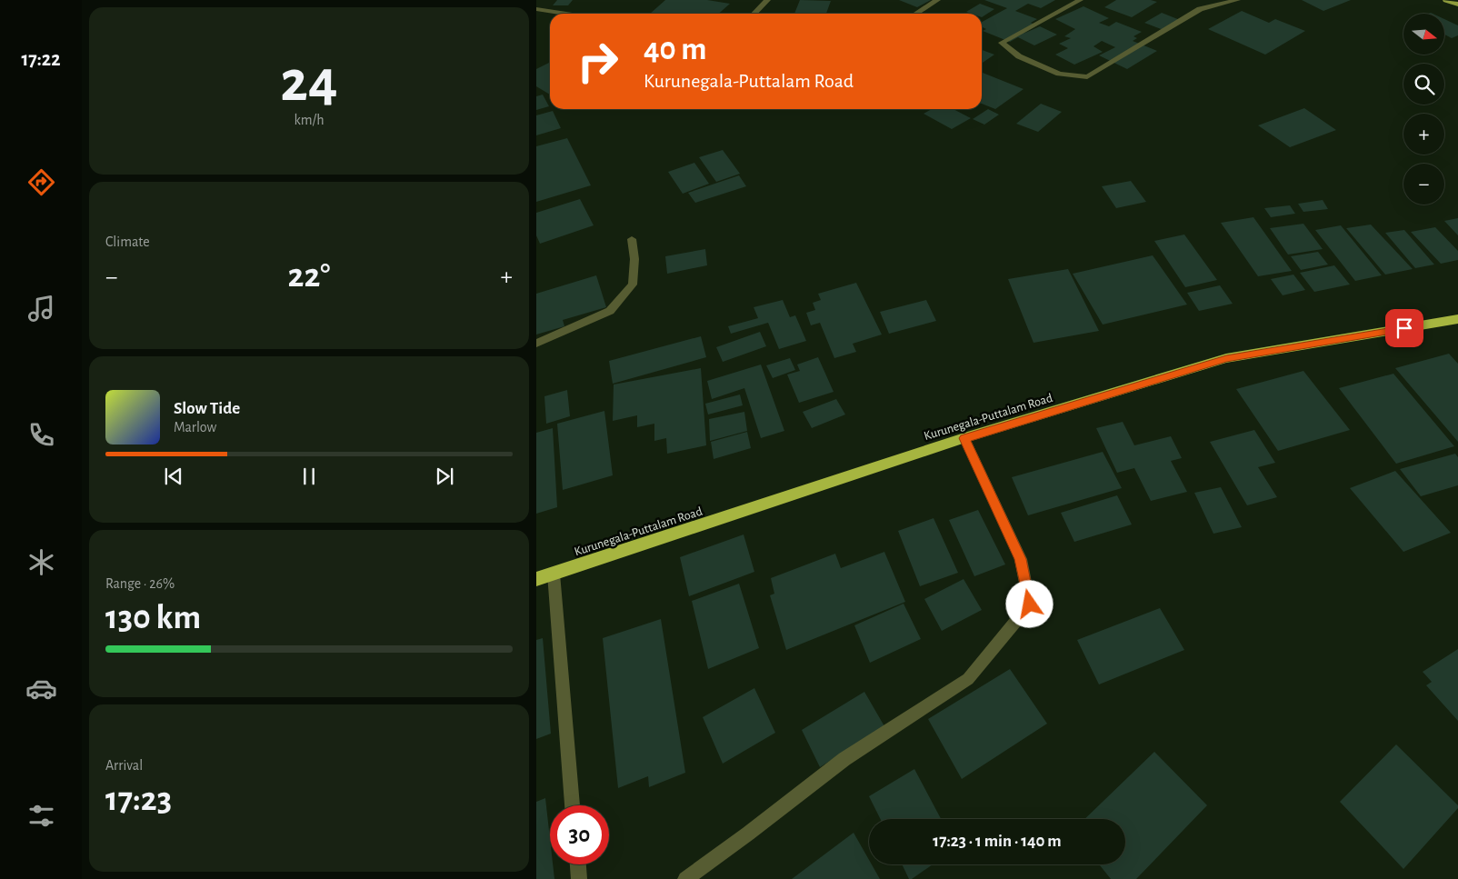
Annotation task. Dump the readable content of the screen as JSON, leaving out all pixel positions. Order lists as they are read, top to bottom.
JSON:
{
  "streets": {
    "highway": ["Kurunegala-Puttalam Road"]
  },
  "north": "right",
  "page": {
    "tabs": "17:22",
    "tile": [
      ["24", "km/h"],
      "Climate",
      ["Range · 26%", "130 km"],
      ["Arrival", "17:23"]
    ],
    "map_buttons": ["+", "−"],
    "turn": ["40 m", "Kurunegala-Puttalam Road"],
    "heat": ["−", "22°", "+"],
    "song": ["Slow Tide", "Marlow"],
    "limit": "30",
    "trip": "17:23 · 1 min · 140 m"
  }
}
